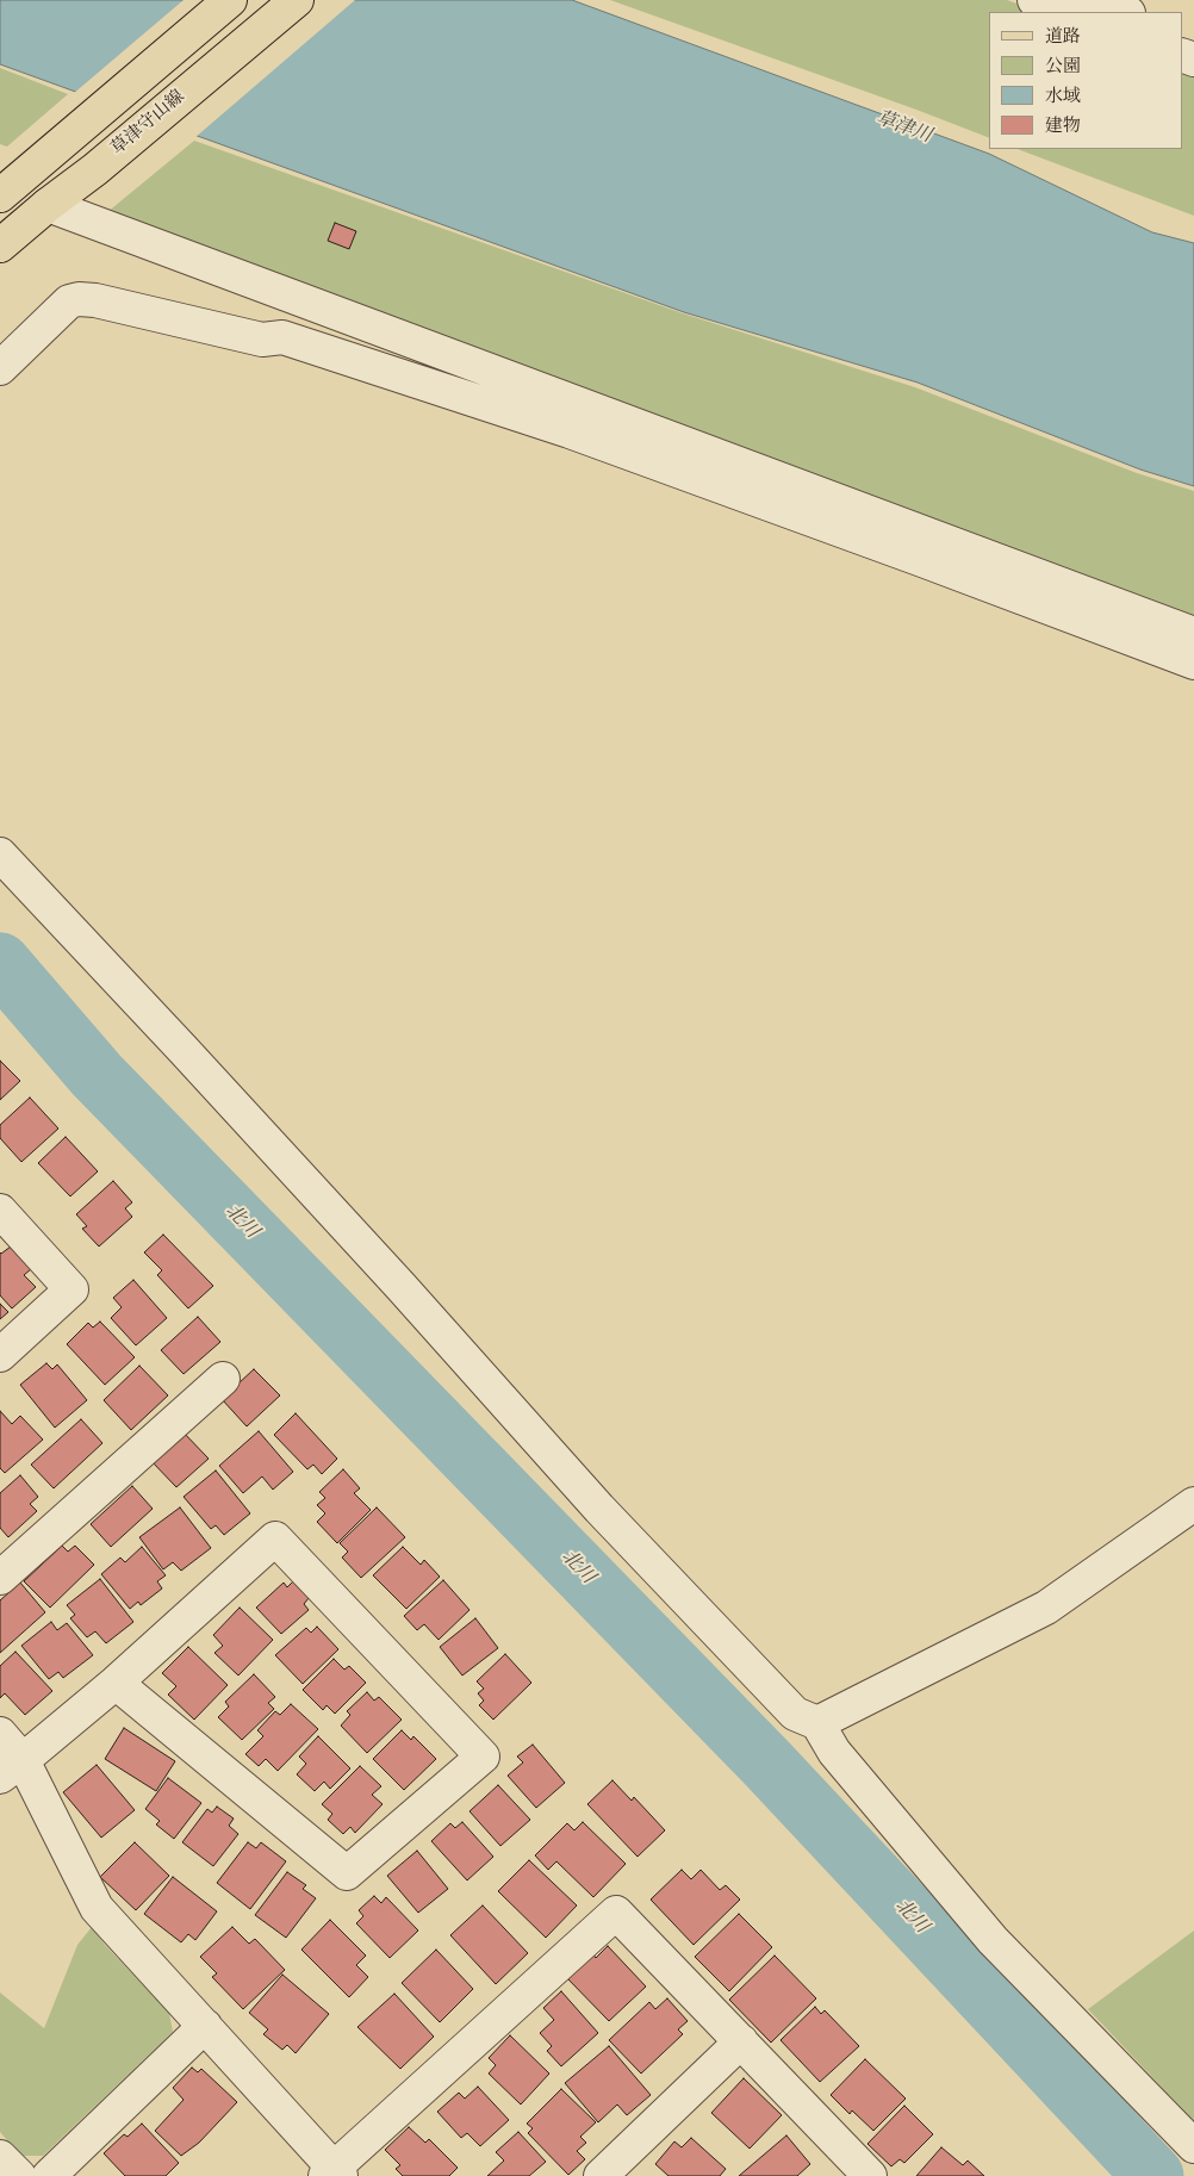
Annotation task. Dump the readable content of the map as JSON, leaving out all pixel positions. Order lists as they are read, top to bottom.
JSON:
{
  "streets": {
    "main road": ["草津守山線"]
  },
  "water": ["草津川", "北川"],
  "legend": [
    "道路",
    "公園",
    "水域",
    "建物"
  ]
}
